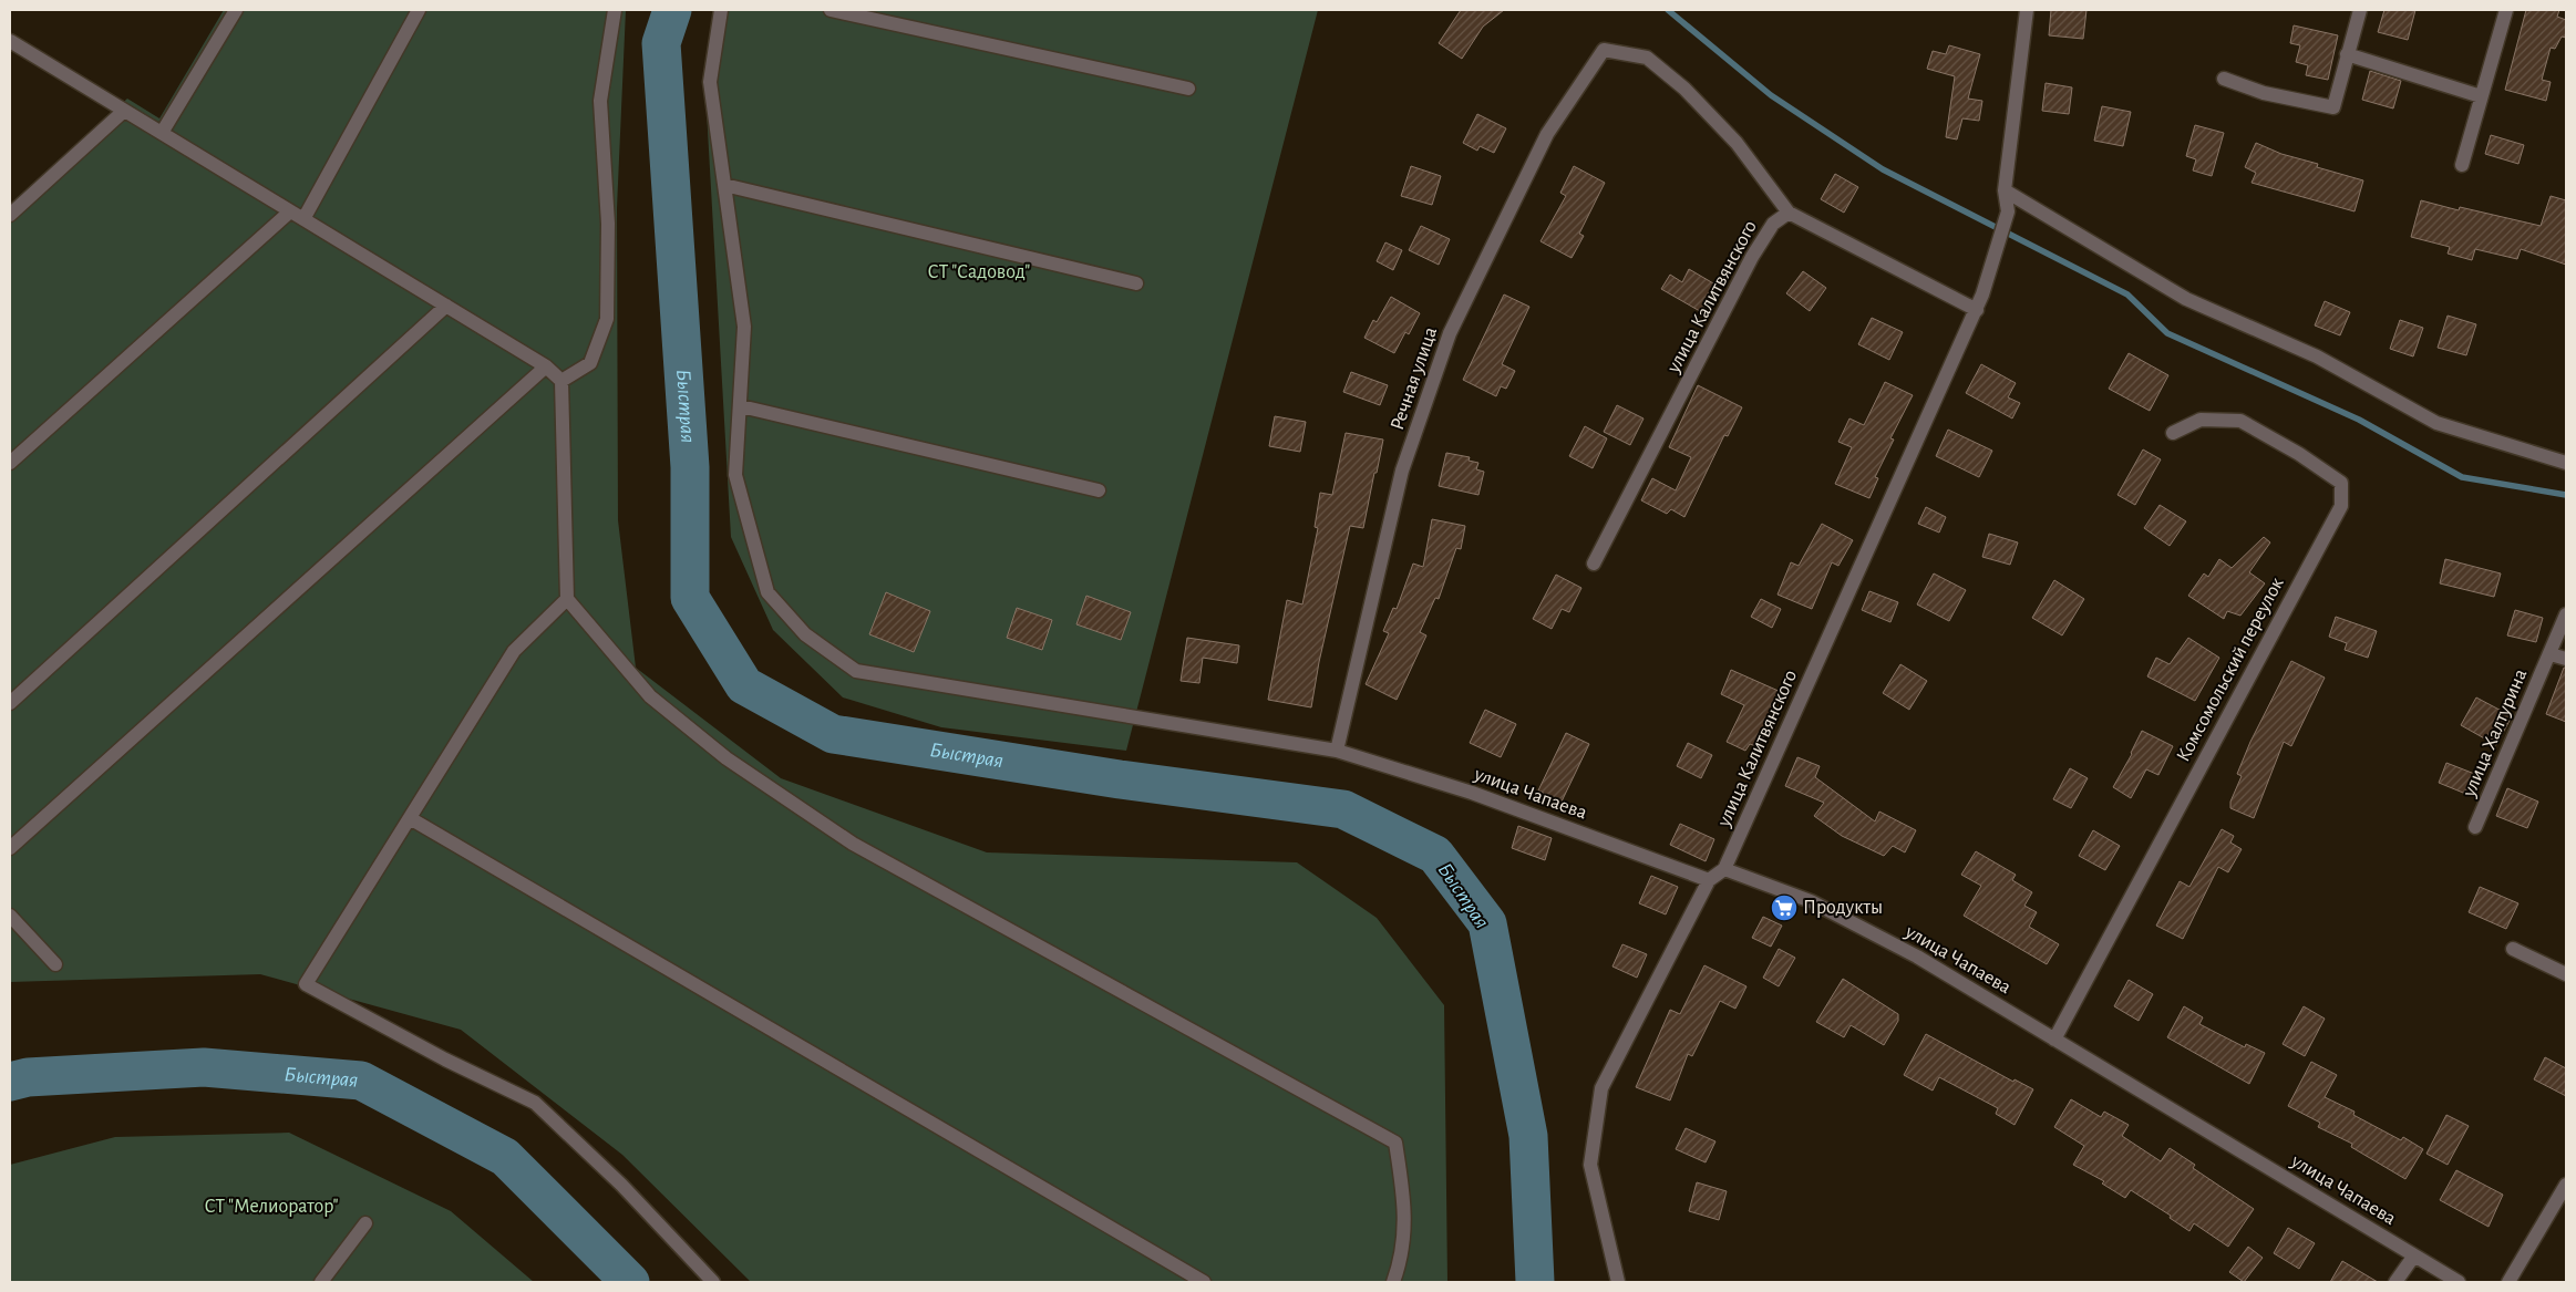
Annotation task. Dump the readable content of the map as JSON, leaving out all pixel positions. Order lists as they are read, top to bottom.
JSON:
{
  "streets": {
    "street": [
      "улица Калитвянского",
      "Речная улица",
      "Комсомольский переулок",
      "улица Халтурина",
      "улица Чапаева"
    ]
  },
  "crossings": [
    ["улица Калитвянского", "Речная улица"],
    ["улица Калитвянского", "улица Чапаева"],
    ["Речная улица", "улица Чапаева"],
    ["Комсомольский переулок", "улица Чапаева"]
  ],
  "water": ["Быстрая"],
  "parks": ["СТ \"Садовод\"", "СТ \"Мелиоратор\""],
  "places": {
    "supermarket": ["Продукты"]
  }
}
